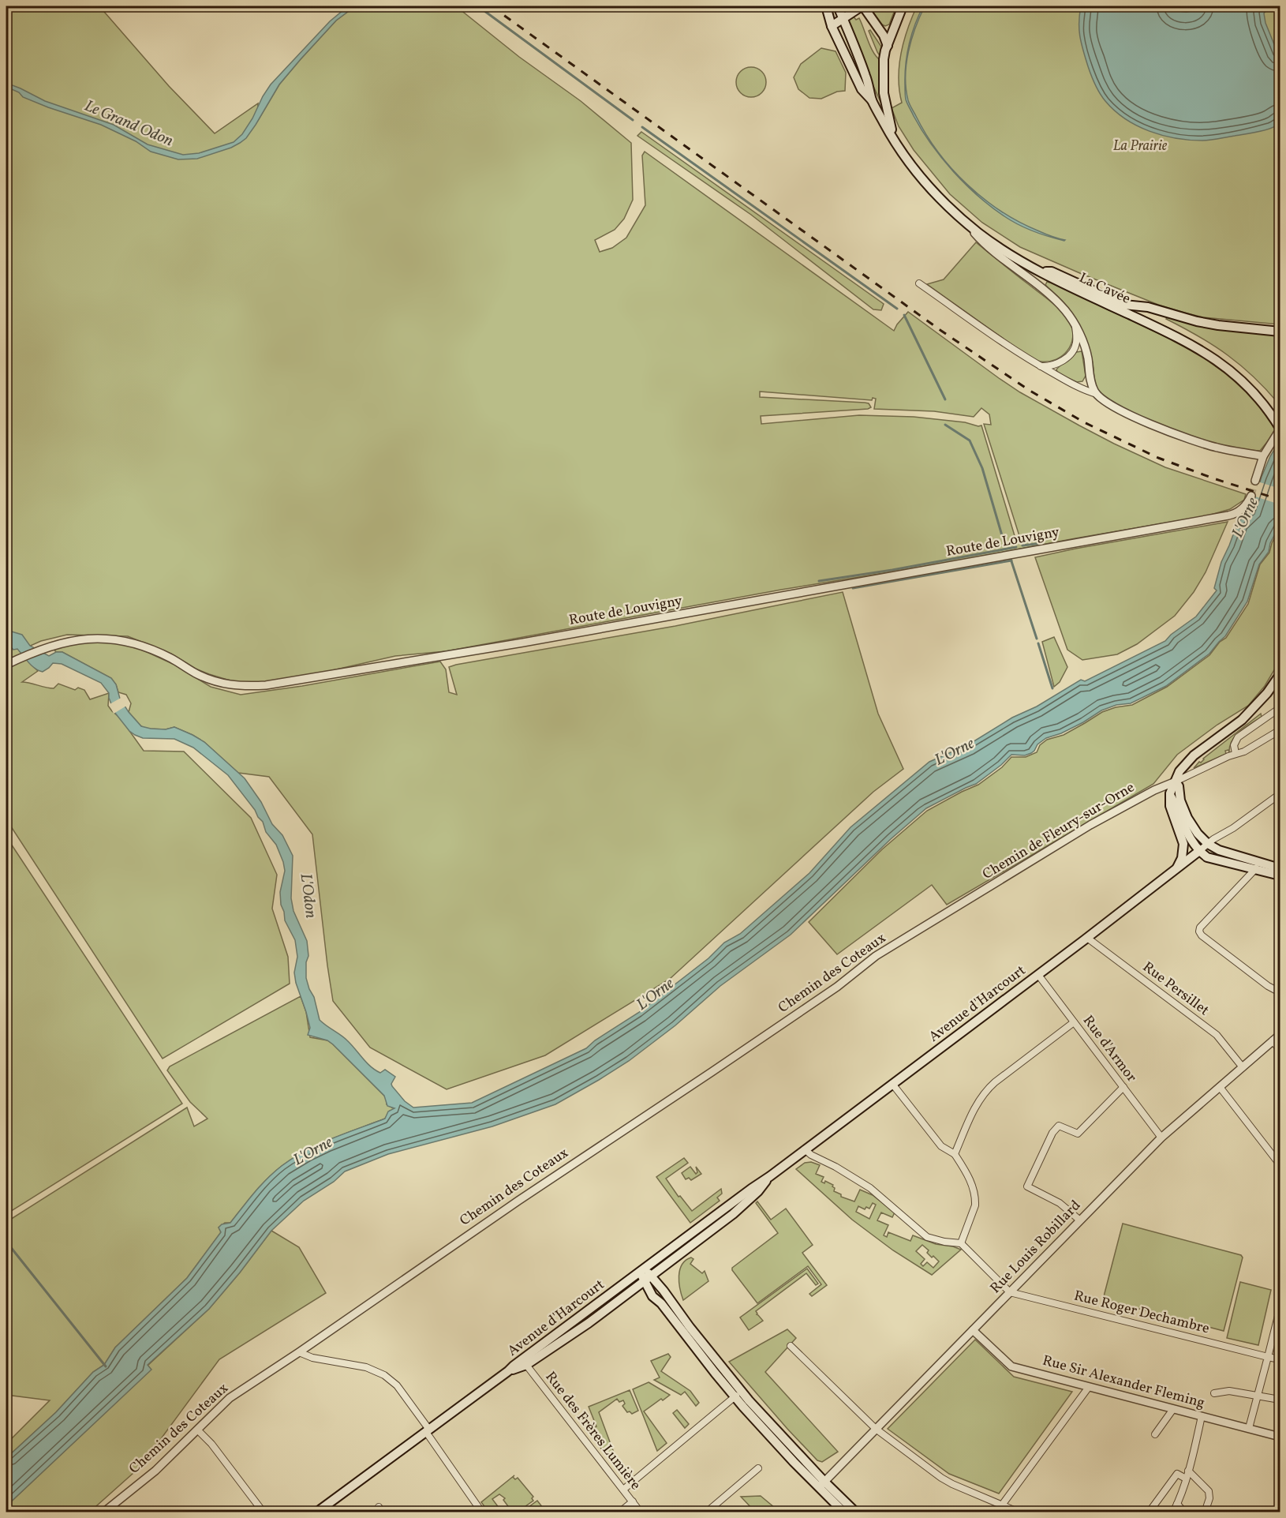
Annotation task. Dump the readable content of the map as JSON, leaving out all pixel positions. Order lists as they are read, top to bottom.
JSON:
{
  "streets": {
    "main road": ["La Cavée", "Avenue d'Harcourt"],
    "street": [
      "Route de Louvigny",
      "Chemin de Fleury-sur-Orne",
      "Chemin des Coteaux",
      "Rue Persillet",
      "Rue d'Armor",
      "Rue Louis Robillard",
      "Rue Roger Dechambre",
      "Rue Sir Alexander Fleming",
      "Rue des Frères Lumière"
    ]
  },
  "crossings": [
    ["Chemin de Fleury-sur-Orne", "Chemin des Coteaux"],
    ["Rue Persillet", "Avenue d'Harcourt"],
    ["Rue Persillet", "Rue Louis Robillard"],
    ["Avenue d'Harcourt", "Rue d'Armor"],
    ["Avenue d'Harcourt", "Rue des Frères Lumière"],
    ["Rue d'Armor", "Rue Louis Robillard"],
    ["Rue Louis Robillard", "Rue Roger Dechambre"],
    ["Rue Louis Robillard", "Rue Sir Alexander Fleming"]
  ],
  "water": ["Le Grand Odon", "L'Orne", "L'Odon"],
  "parks": ["La Prairie"]
}
